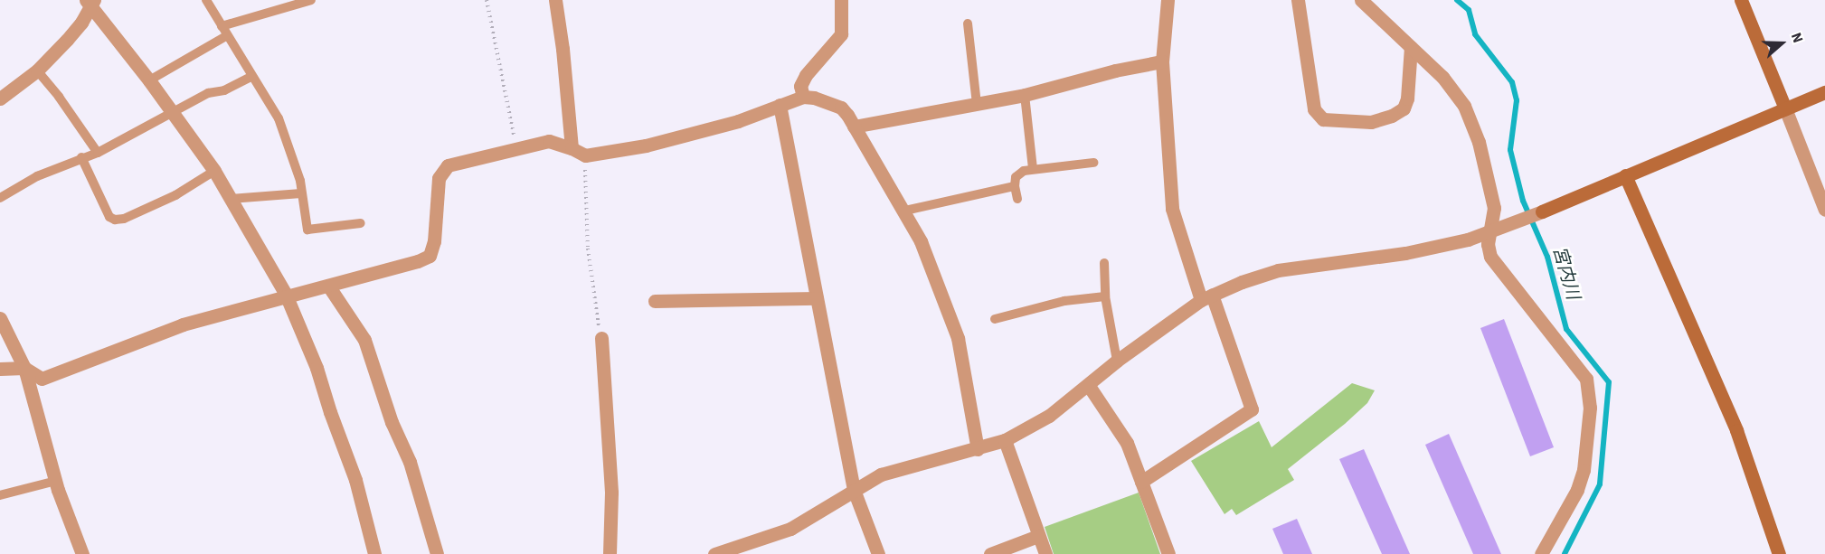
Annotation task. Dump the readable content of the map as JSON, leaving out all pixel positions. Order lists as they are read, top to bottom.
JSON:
{
  "water": ["宮内川"],
  "north": "right"
}
